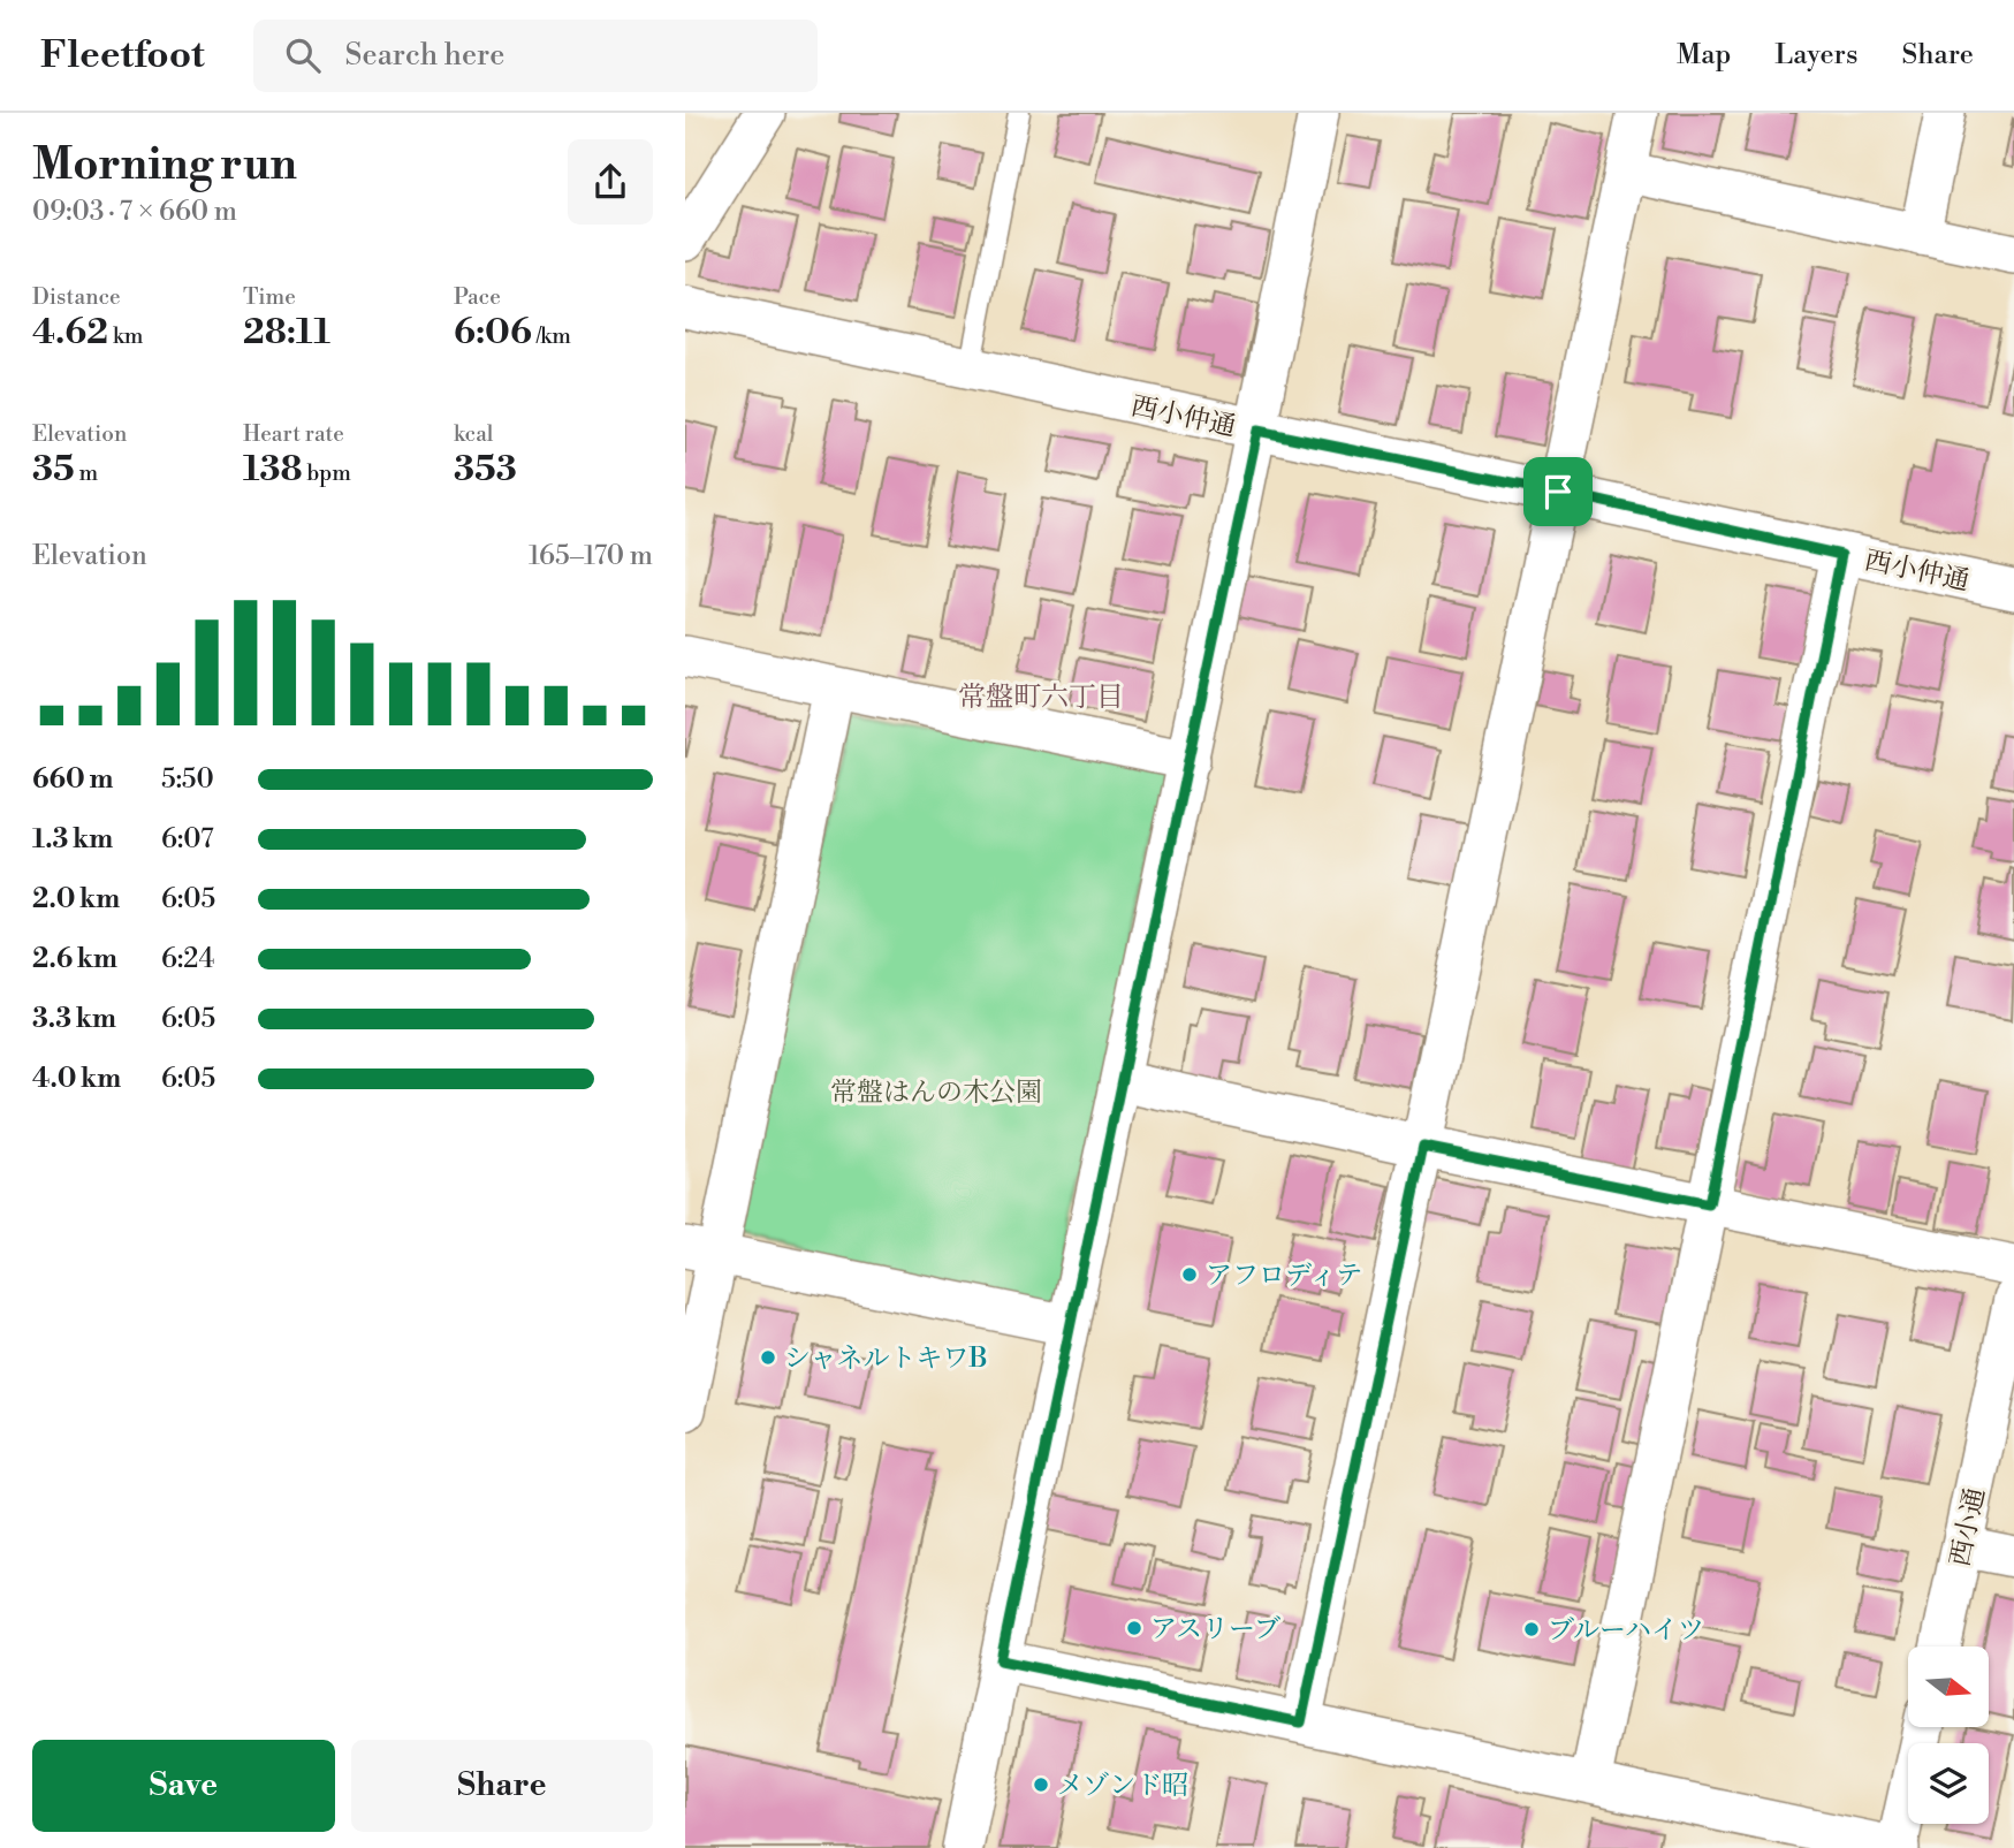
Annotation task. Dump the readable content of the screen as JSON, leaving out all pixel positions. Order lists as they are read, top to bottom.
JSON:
{
  "streets": {
    "street": ["西小仲通", "西小通"]
  },
  "districts": ["常盤町六丁目"],
  "parks": ["常盤はんの木公園"],
  "places": [
    "アフロディテ",
    "シャネルトキワB",
    "アスリーブ",
    "ブルーハイツ",
    "メゾンド昭"
  ],
  "north": "right",
  "page": {
    "header": "Fleetfoot",
    "search": "Search here",
    "nav": ["Map", "Layers", "Share"],
    "heading": ["Morning run", "09:03 · 7 × 660 m"],
    "stats": [
      ["Distance", "4.62 km"],
      ["Time", "28:11"],
      ["Pace", "6:06 /km"],
      ["Elevation", "35 m"],
      ["Heart rate", "138 bpm"],
      ["kcal", "353"]
    ],
    "chart": ["Elevation", "165–170 m"],
    "list": [
      {
        "name": "660 m",
        "note": "5:50"
      },
      {
        "name": "1.3 km",
        "note": "6:07"
      },
      {
        "name": "2.0 km",
        "note": "6:05"
      },
      {
        "name": "2.6 km",
        "note": "6:24"
      },
      {
        "name": "3.3 km",
        "note": "6:05"
      },
      {
        "name": "4.0 km",
        "note": "6:05"
      }
    ],
    "buttons": ["Save", "Share"]
  }
}
